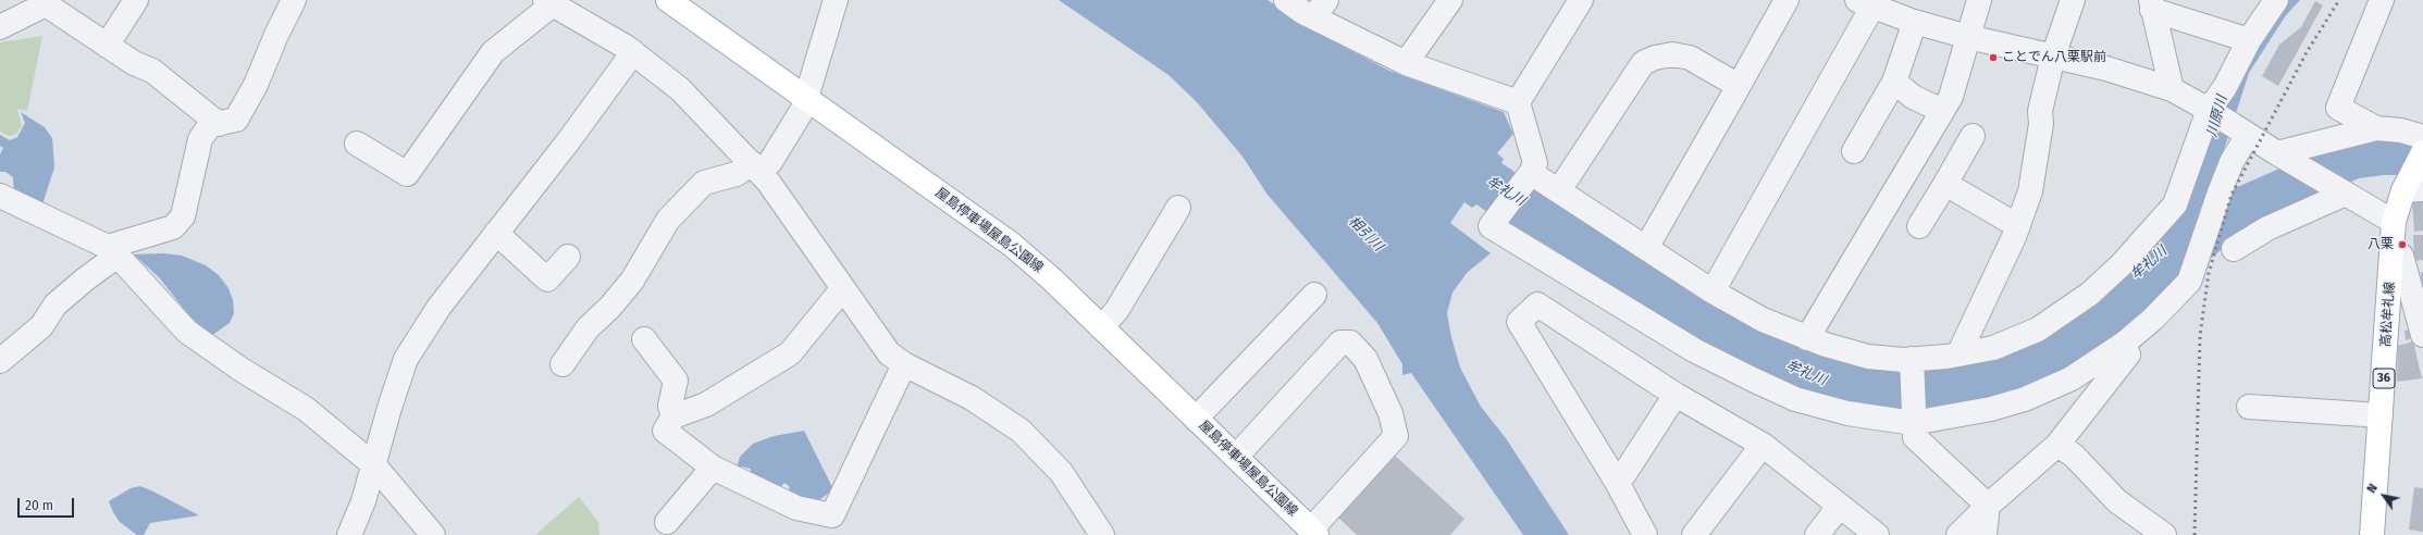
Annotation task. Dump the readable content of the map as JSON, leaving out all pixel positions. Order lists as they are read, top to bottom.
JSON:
{
  "streets": {
    "main road": ["屋島停車場屋島公園線", "高松牟礼線", "36"]
  },
  "water": ["川原川", "牟礼川", "相引川"],
  "places": ["ことでん八栗駅前", "八栗"],
  "scale_bar": "20 m",
  "north": "top left"
}
